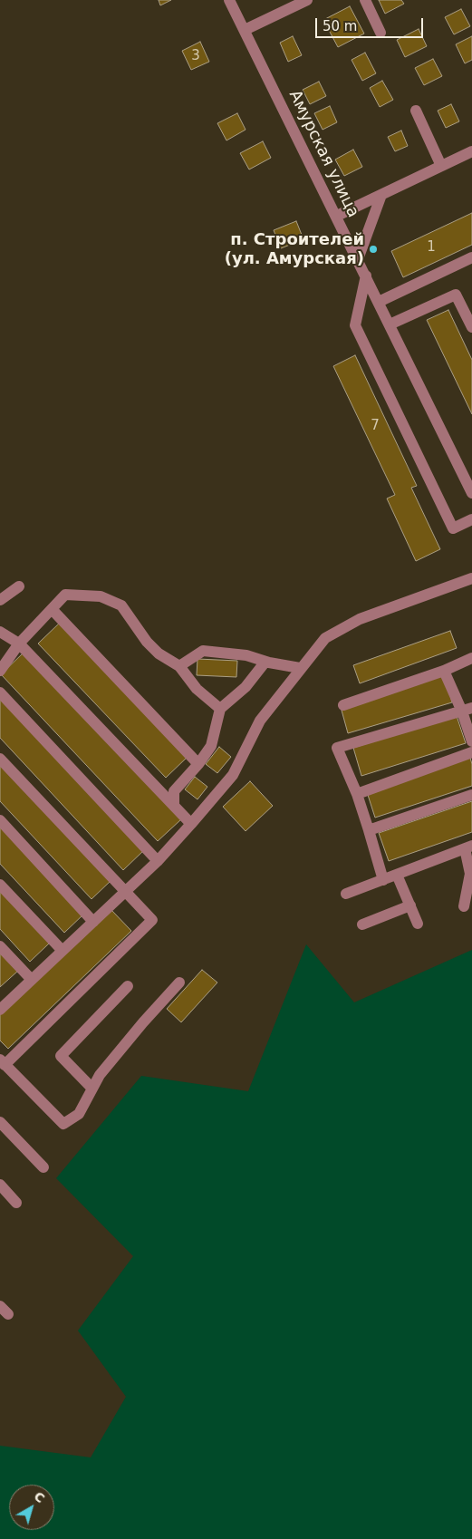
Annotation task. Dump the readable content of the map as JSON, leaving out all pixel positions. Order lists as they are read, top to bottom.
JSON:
{
  "streets": {
    "street": ["Амурская улица"]
  },
  "places": ["п. Строителей (ул. Амурская)"],
  "house_numbers": ["3", "1", "7"],
  "scale_bar": "50 m",
  "north": "top right"
}
